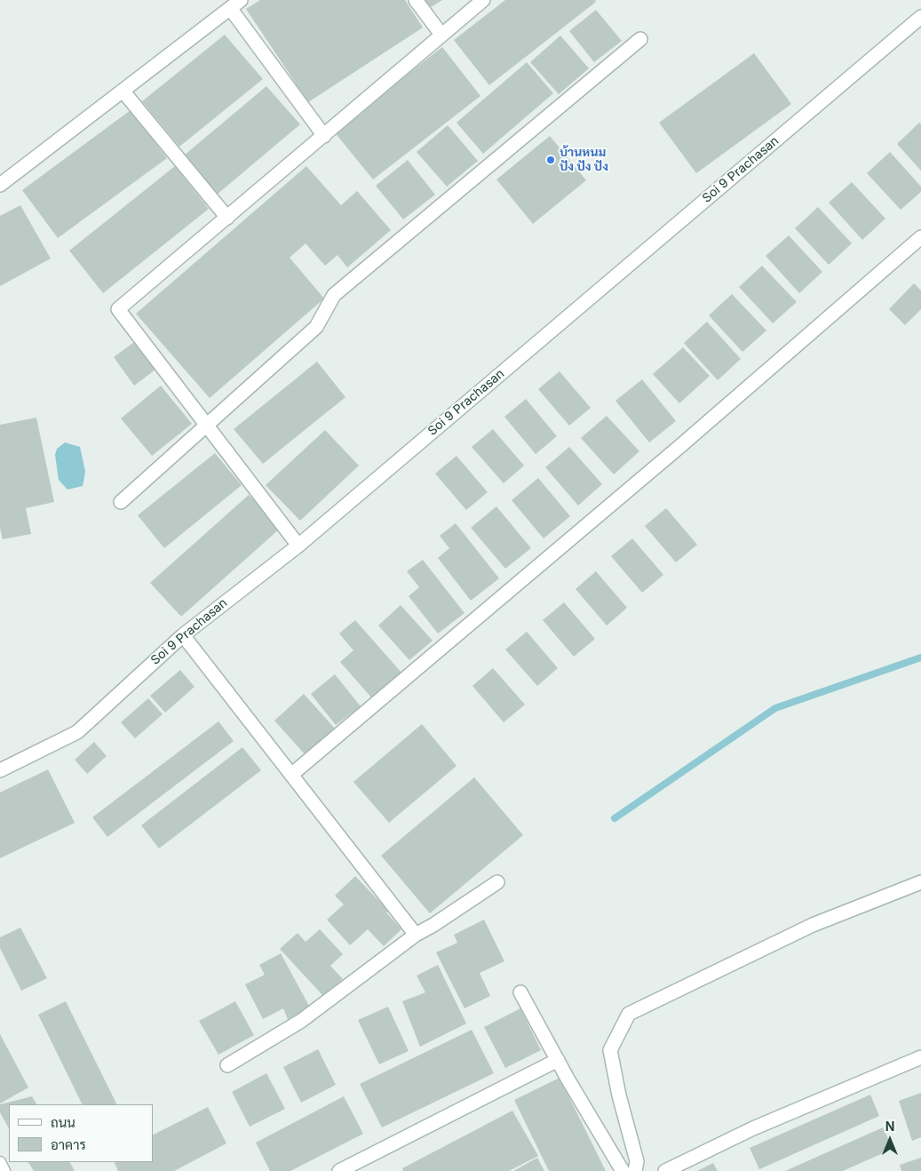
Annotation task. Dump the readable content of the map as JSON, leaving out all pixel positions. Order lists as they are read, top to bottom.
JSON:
{
  "streets": {
    "street": ["Soi 9 Prachasan"]
  },
  "places": ["บ้านหนม ปัง ปัง ปัง"],
  "legend": ["ถนน", "อาคาร"],
  "north": "top"
}
